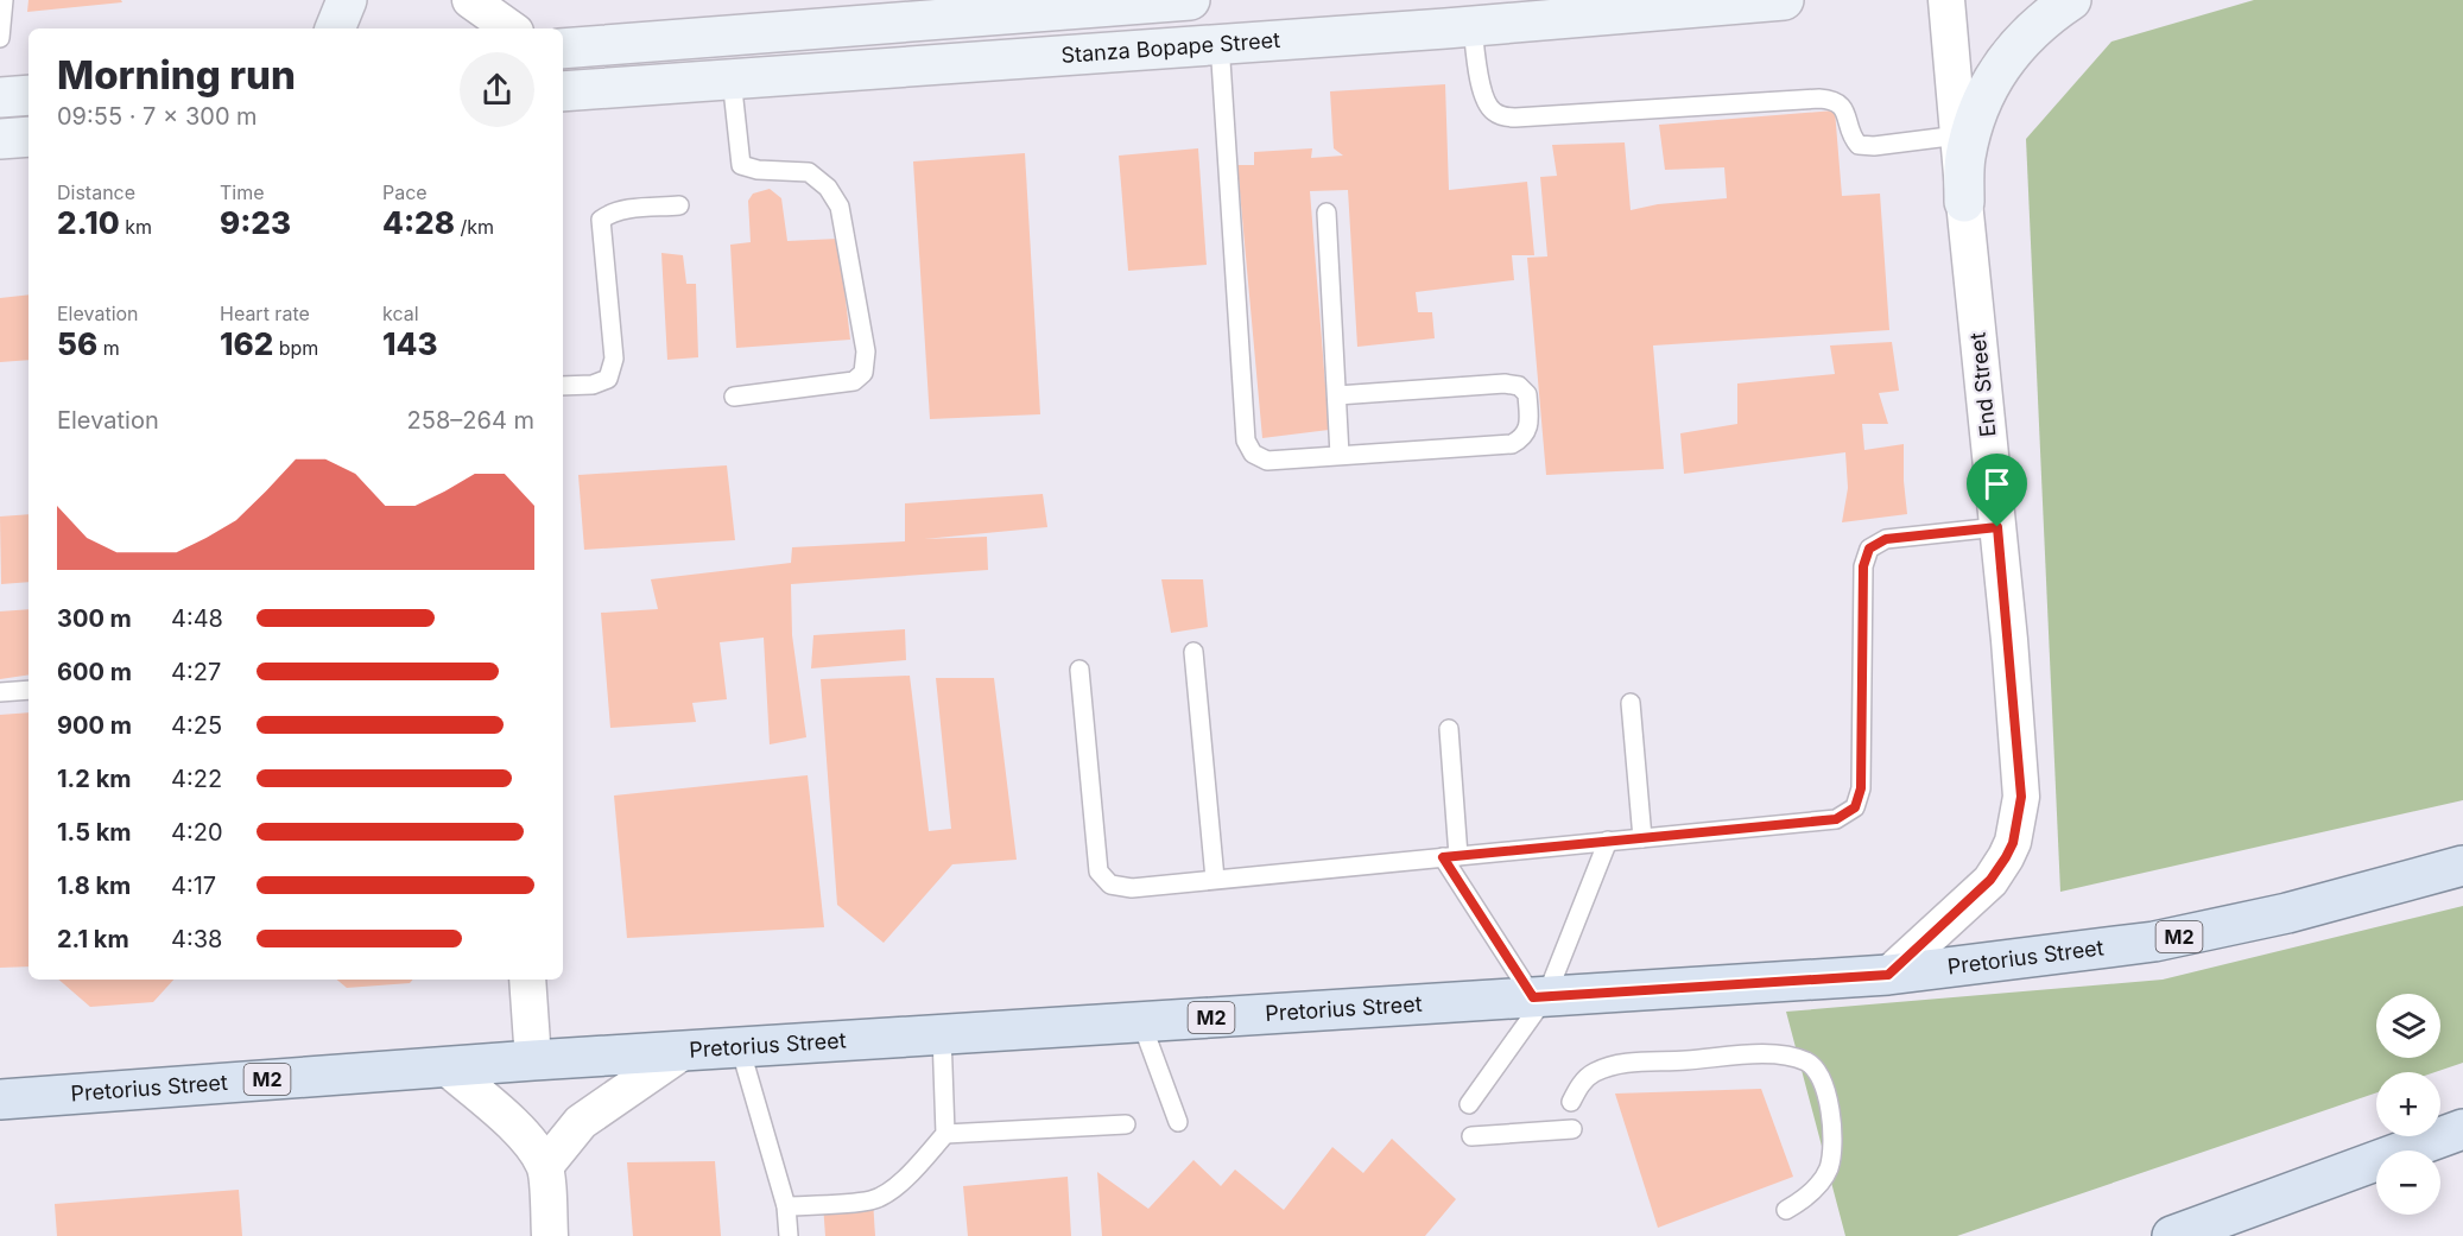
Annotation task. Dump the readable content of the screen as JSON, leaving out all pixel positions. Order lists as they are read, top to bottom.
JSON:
{
  "streets": {
    "main road": ["Stanza Bopape Street", "M2", "Pretorius Street"],
    "street": ["End Street"]
  },
  "crossings": [
    ["End Street", "Pretorius Street"]
  ],
  "page": {
    "heading": ["Morning run", "09:55 · 7 × 300 m"],
    "stats": [
      ["Distance", "2.10 km"],
      ["Time", "9:23"],
      ["Pace", "4:28 /km"],
      ["Elevation", "56 m"],
      ["Heart rate", "162 bpm"],
      ["kcal", "143"]
    ],
    "chart": ["Elevation", "258–264 m"],
    "list": [
      {
        "name": "300 m",
        "note": "4:48"
      },
      {
        "name": "600 m",
        "note": "4:27"
      },
      {
        "name": "900 m",
        "note": "4:25"
      },
      {
        "name": "1.2 km",
        "note": "4:22"
      },
      {
        "name": "1.5 km",
        "note": "4:20"
      },
      {
        "name": "1.8 km",
        "note": "4:17"
      },
      {
        "name": "2.1 km",
        "note": "4:38"
      }
    ],
    "map_buttons": ["+", "−"]
  }
}
